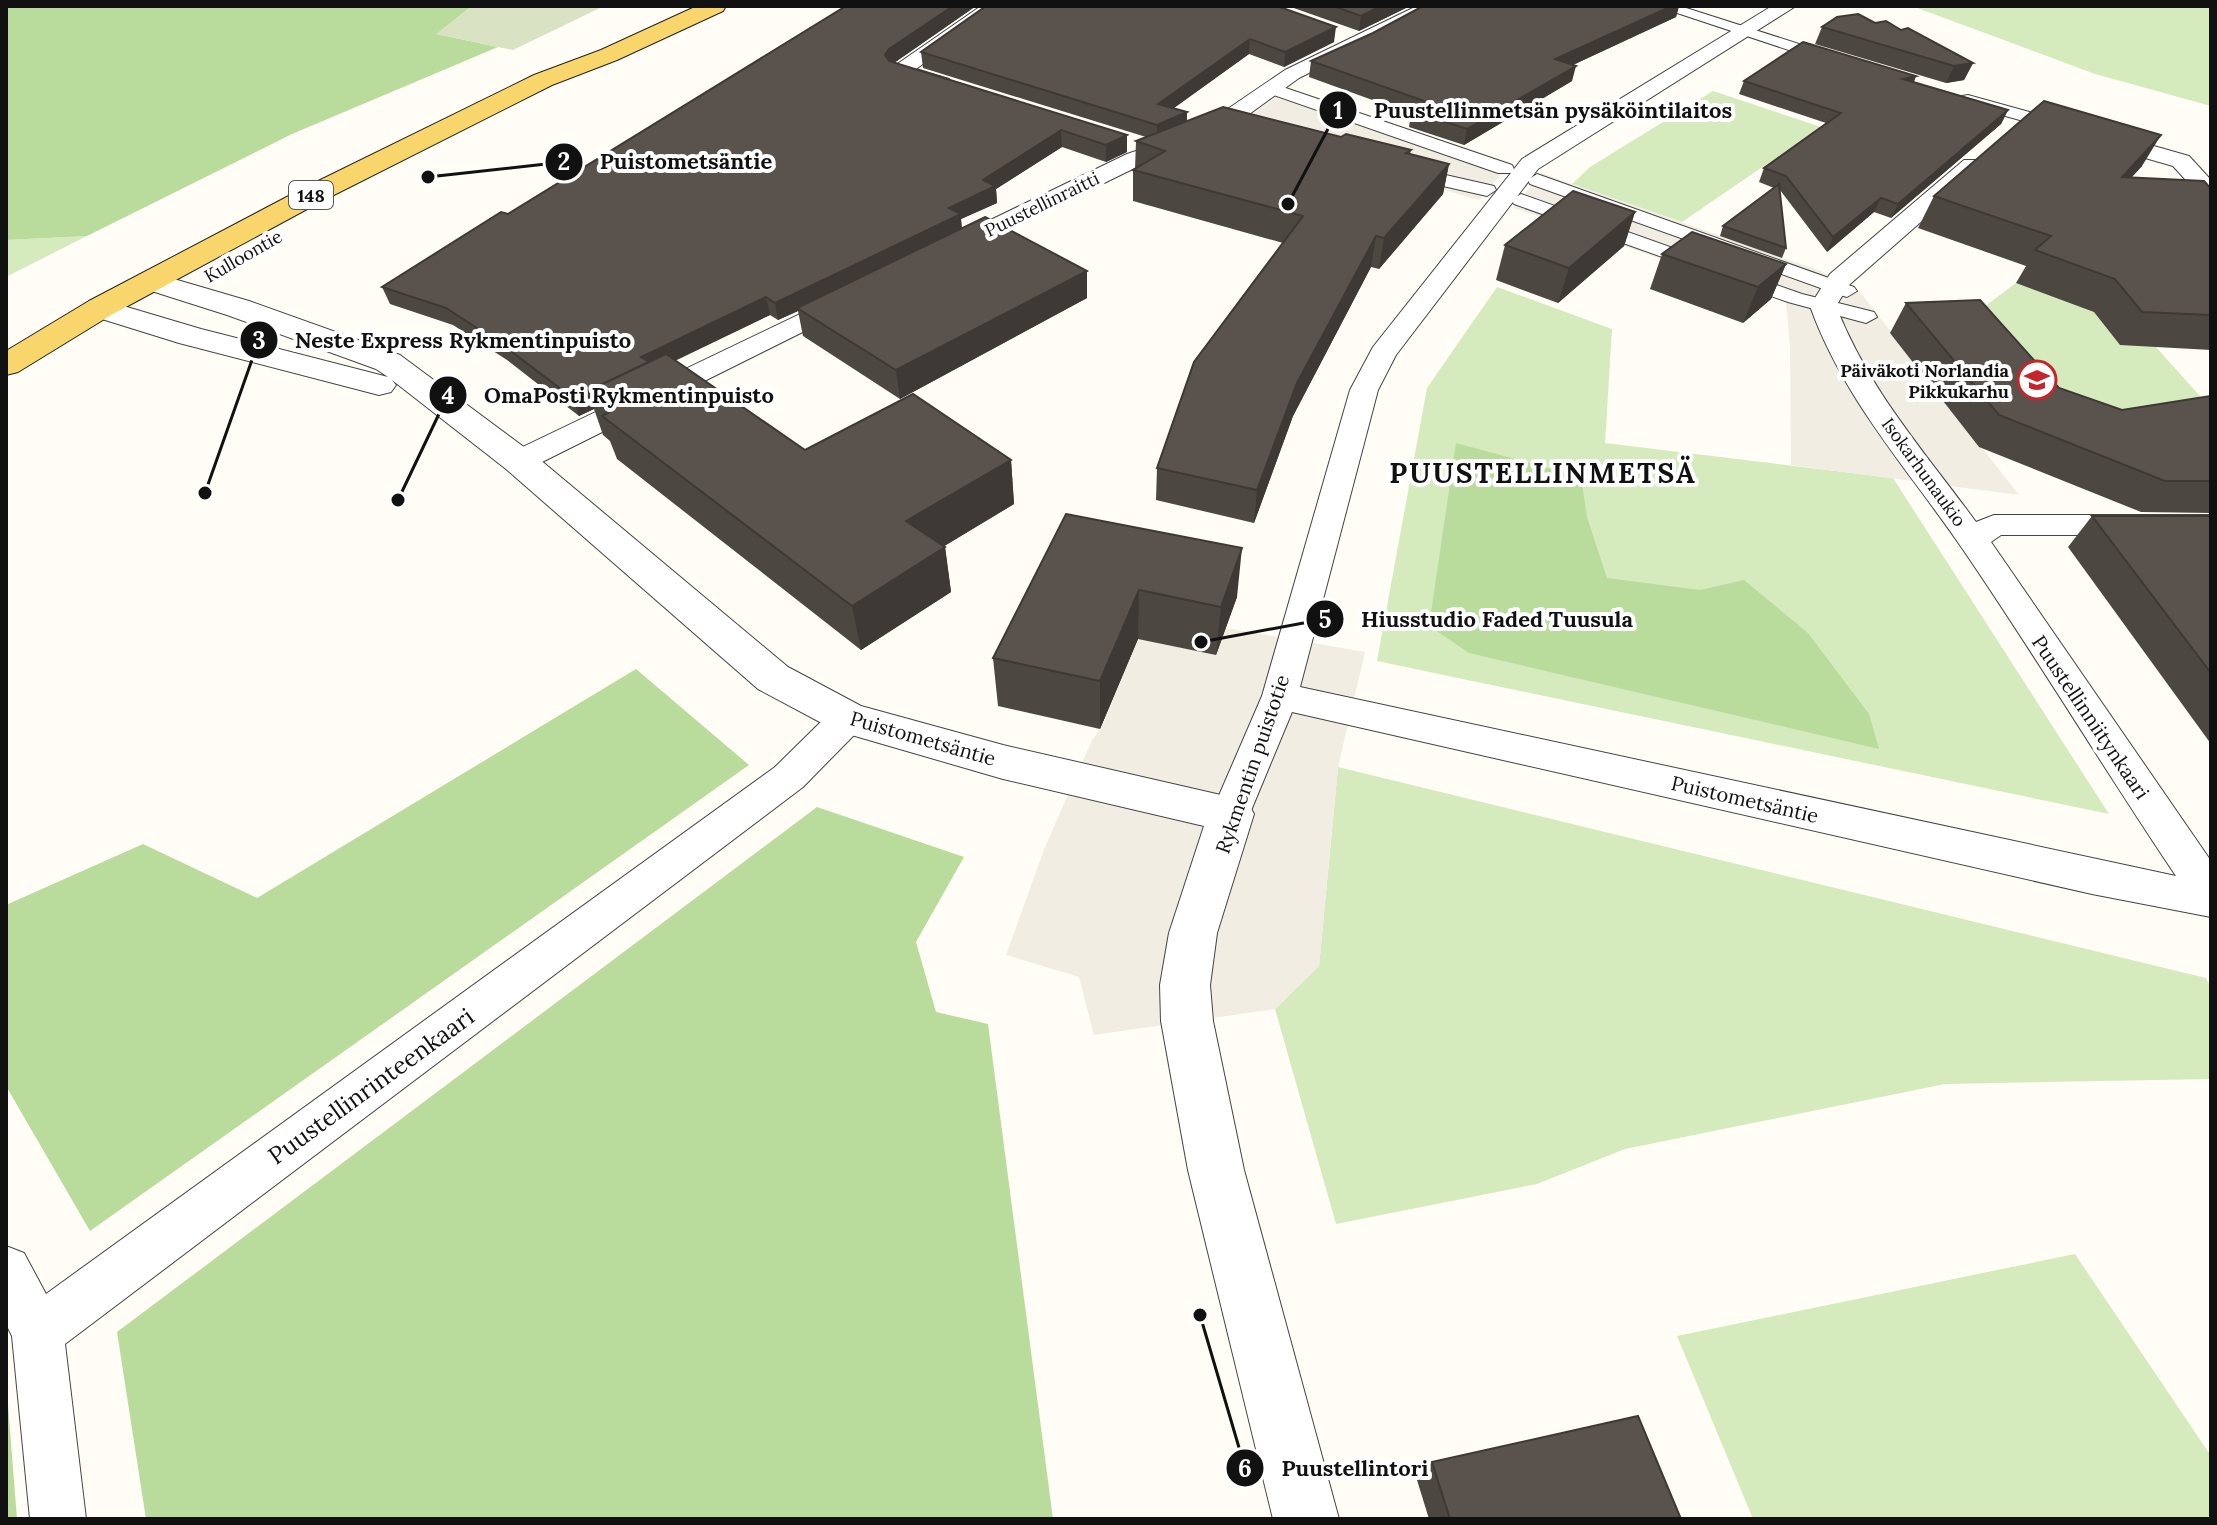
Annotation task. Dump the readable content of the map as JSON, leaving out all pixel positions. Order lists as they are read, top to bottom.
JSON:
{
  "streets": {
    "main road": ["148", "Kulloontie"],
    "street": [
      "Puustellinraitti",
      "Isokarhunaukio",
      "Puustellinniitynkaari",
      "Puistometsäntie",
      "Rykmentin puistotie",
      "Puustellinrinteenkaari"
    ]
  },
  "crossings": [
    ["Kulloontie", "Puistometsäntie"],
    ["Isokarhunaukio", "Puustellinniitynkaari"],
    ["Puistometsäntie", "Rykmentin puistotie"],
    ["Puistometsäntie", "Puustellinrinteenkaari"]
  ],
  "districts": ["PUUSTELLINMETSÄ"],
  "places": {
    "other": [
      "Puistometsäntie",
      "Puustellinmetsän pysäköintilaitos",
      "Neste Express Rykmentinpuisto",
      "OmaPosti Rykmentinpuisto",
      "Hiusstudio Faded Tuusula",
      "Puustellintori"
    ],
    "school or university": ["Päiväkoti Norlandia Pikkukarhu"]
  }
}
